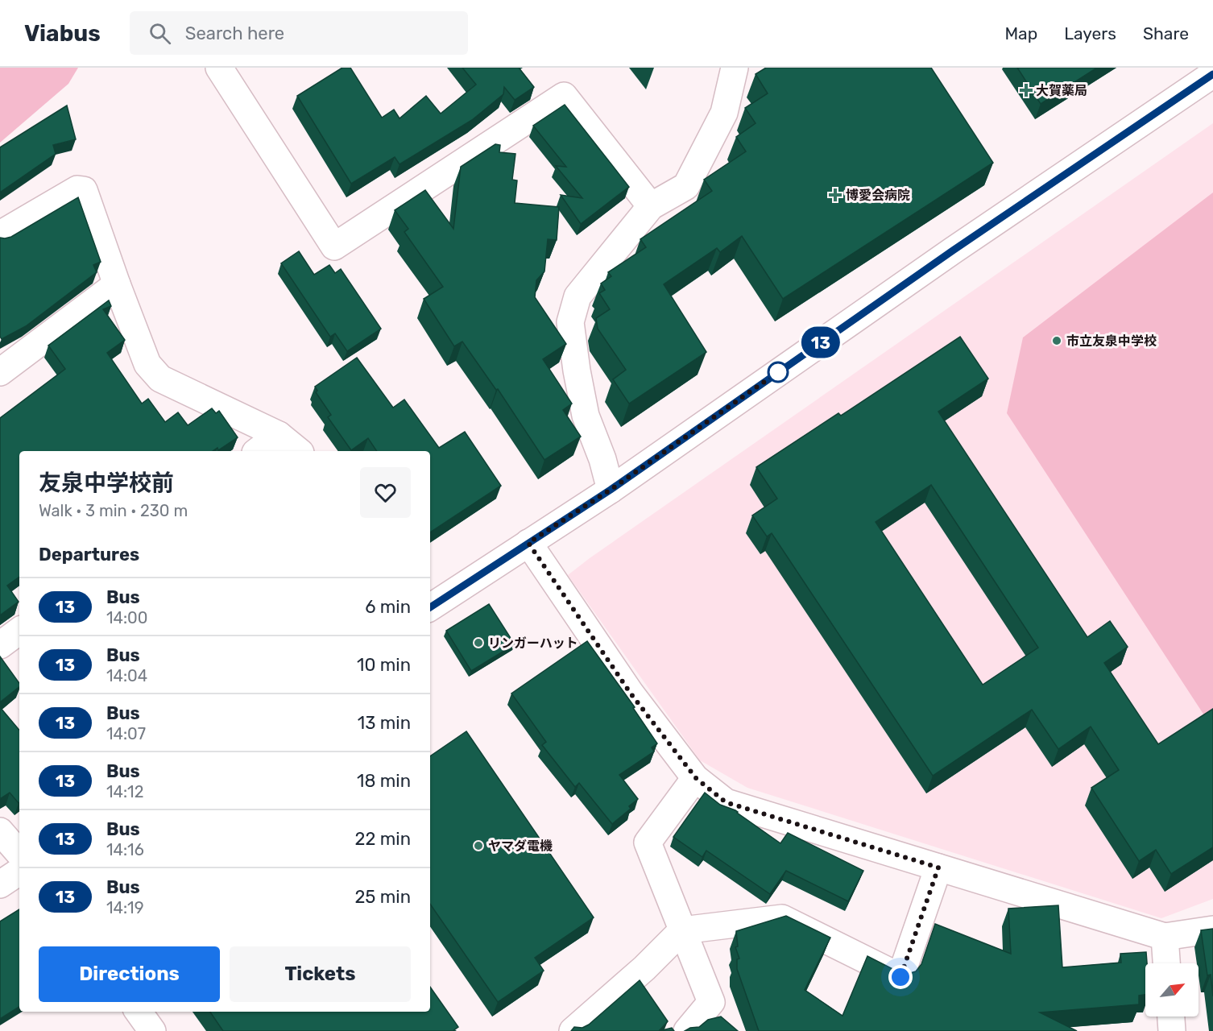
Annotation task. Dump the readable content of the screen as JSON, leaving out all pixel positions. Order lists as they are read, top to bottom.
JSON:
{
  "places": {
    "health": ["大賀薬局", "博愛会病院"],
    "other": ["市立友泉中学校", "リンガーハット", "ヤマダ電機"]
  },
  "lines": ["bus line 13"],
  "north": "top right",
  "page": {
    "header": "Viabus",
    "search": "Search here",
    "nav": ["Map", "Layers", "Share"],
    "on_map": "13",
    "heading": [
      ["友泉中学校前", "Walk · 3 min · 230 m"],
      "Departures"
    ],
    "list": [
      {
        "mark": "13",
        "name": "Bus",
        "note": "14:00",
        "value": "6 min"
      },
      {
        "mark": "13",
        "name": "Bus",
        "note": "14:04",
        "value": "10 min"
      },
      {
        "mark": "13",
        "name": "Bus",
        "note": "14:07",
        "value": "13 min"
      },
      {
        "mark": "13",
        "name": "Bus",
        "note": "14:12",
        "value": "18 min"
      },
      {
        "mark": "13",
        "name": "Bus",
        "note": "14:16",
        "value": "22 min"
      },
      {
        "mark": "13",
        "name": "Bus",
        "note": "14:19",
        "value": "25 min"
      }
    ],
    "buttons": ["Directions", "Tickets"]
  }
}
